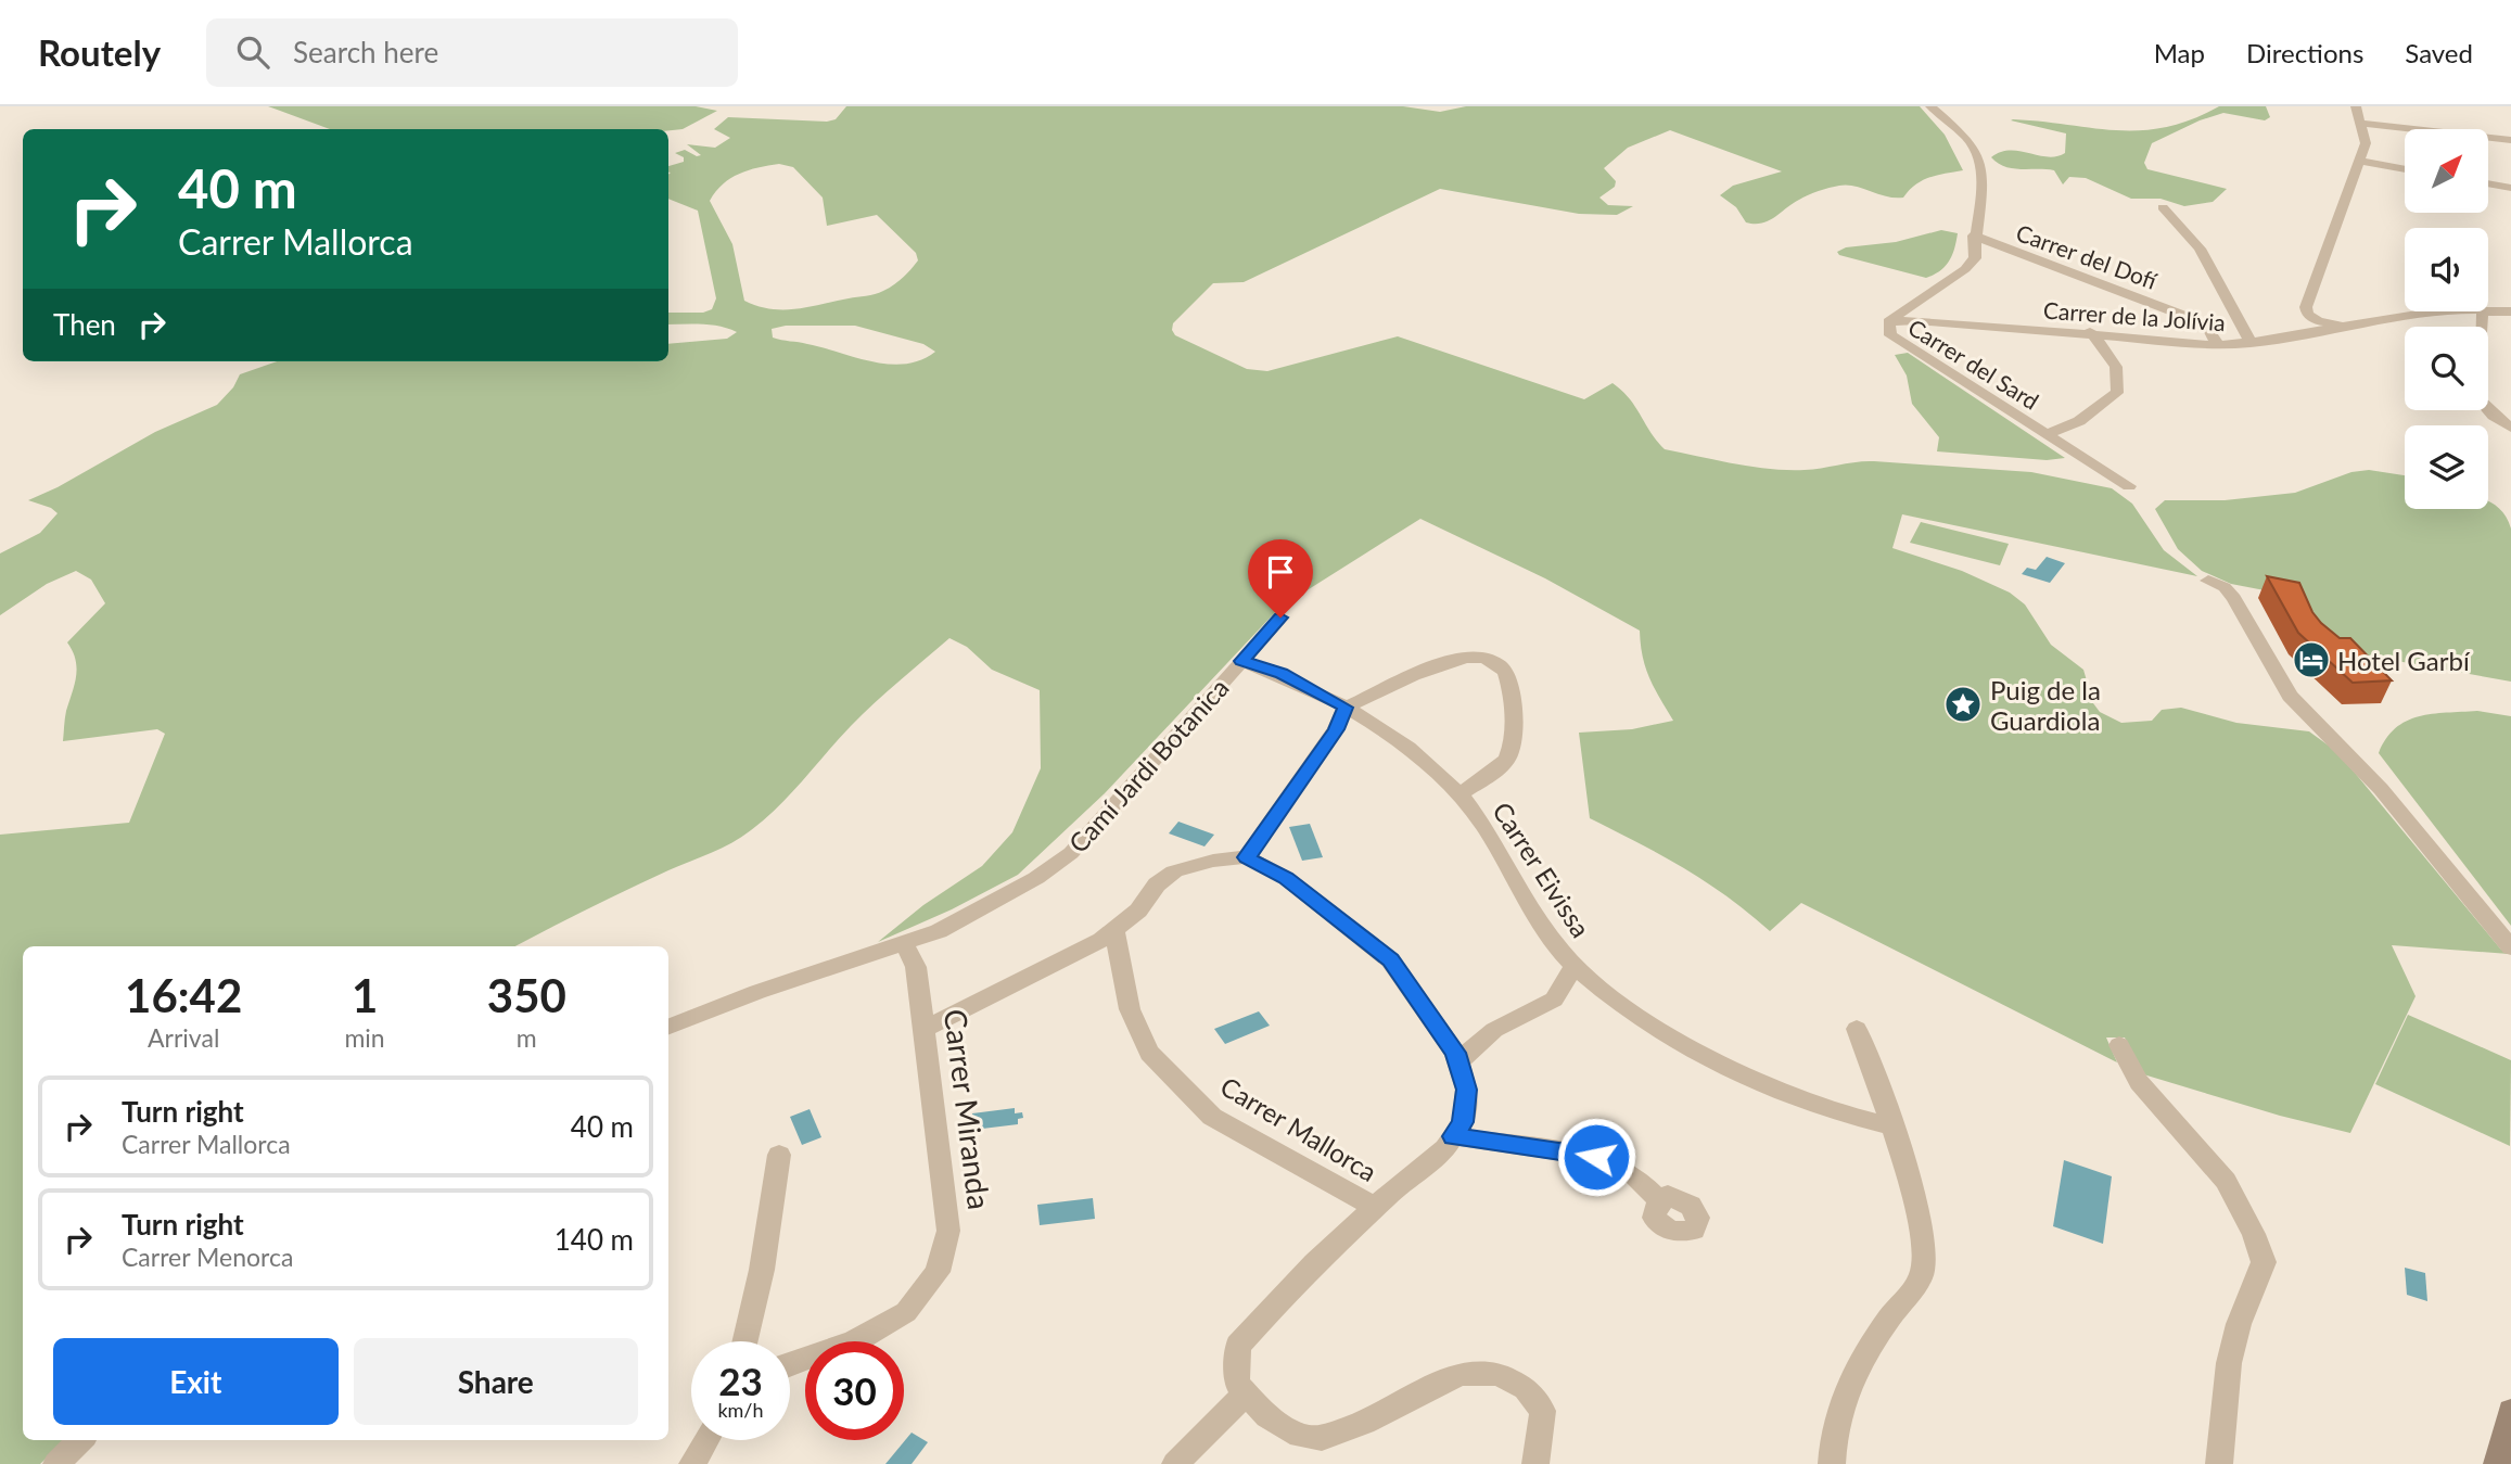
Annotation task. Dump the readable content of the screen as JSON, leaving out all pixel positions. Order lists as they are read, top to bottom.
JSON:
{
  "streets": {
    "street": [
      "Carrer del Dofí",
      "Carrer de la Jolívia",
      "Carrer del Sard",
      "Camí Jardi Botanica",
      "Carrer Eivissa",
      "Carrer Miranda",
      "Carrer Mallorca"
    ]
  },
  "crossings": [
    ["Carrer del Dofí", "Carrer de la Jolívia"],
    ["Carrer del Dofí", "Carrer del Sard"],
    ["Carrer de la Jolívia", "Carrer del Sard"],
    ["Camí Jardi Botanica", "Carrer Eivissa"],
    ["Camí Jardi Botanica", "Carrer Miranda"]
  ],
  "places": {
    "hotel": ["Hotel Garbí"],
    "place": ["Puig de la Guardiola"]
  },
  "north": "top right",
  "page": {
    "header": "Routely",
    "search": "Search here",
    "nav": ["Map", "Directions", "Saved"],
    "turn": ["40 m", "Carrer Mallorca"],
    "then": "Then",
    "eta": [
      "16:42",
      "Arrival",
      "1",
      "min",
      "350",
      "m"
    ],
    "list": [
      {
        "name": "Turn right",
        "note": "Carrer Mallorca",
        "value": "40 m"
      },
      {
        "name": "Turn right",
        "note": "Carrer Menorca",
        "value": "140 m"
      }
    ],
    "buttons": ["Exit", "Share"],
    "speed": "23 km/h",
    "limit": "30"
  }
}
